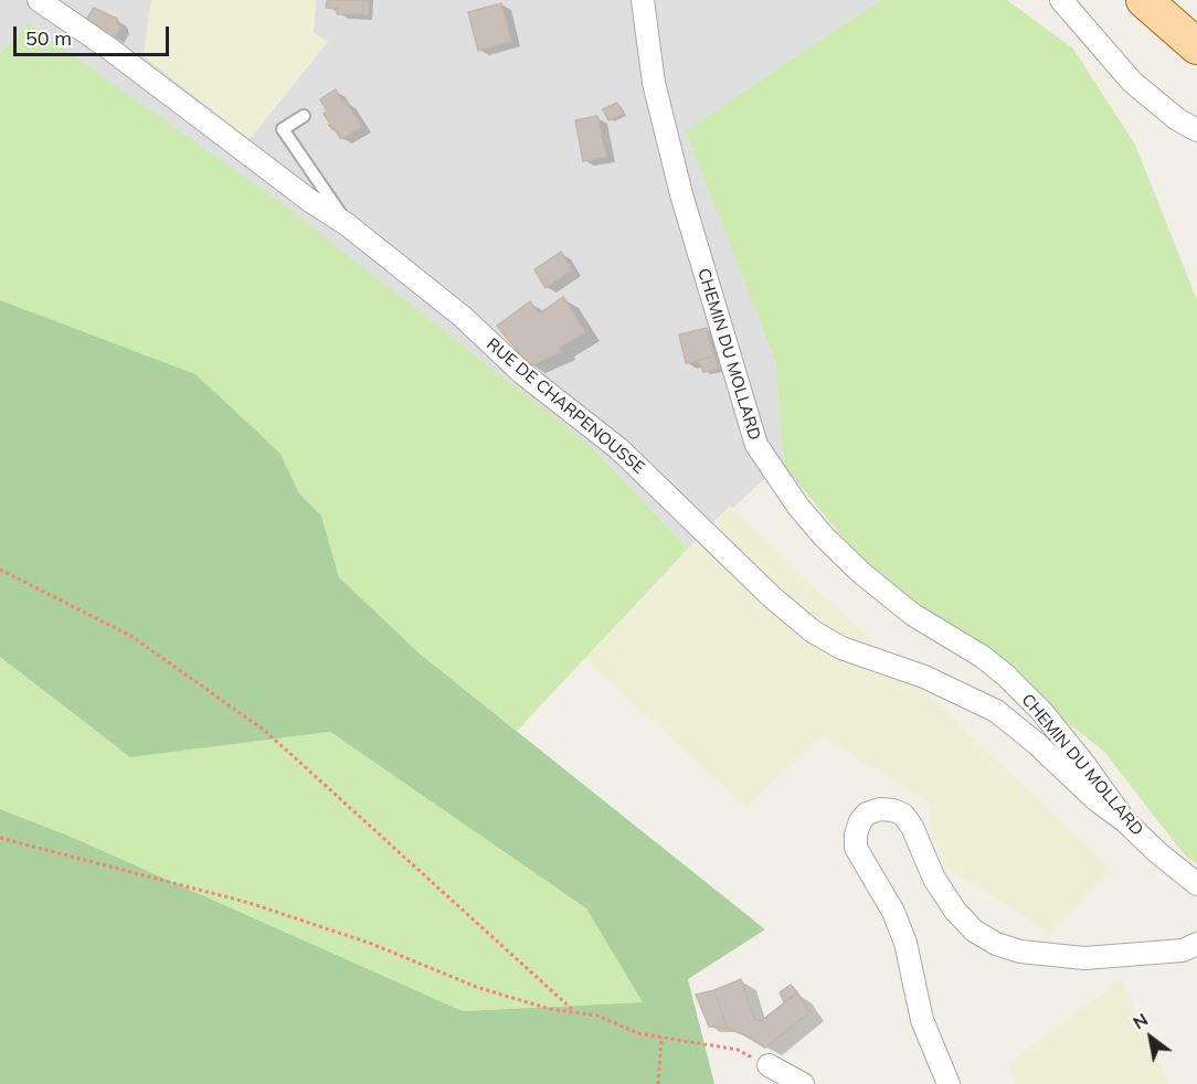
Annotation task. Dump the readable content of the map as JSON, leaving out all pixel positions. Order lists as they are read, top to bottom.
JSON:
{
  "streets": {
    "street": ["CHEMIN DU MOLLARD", "RUE DE CHARPENOUSSE"]
  },
  "crossings": [
    ["CHEMIN DU MOLLARD", "RUE DE CHARPENOUSSE"]
  ],
  "scale_bar": "50 m",
  "north": "top left"
}
